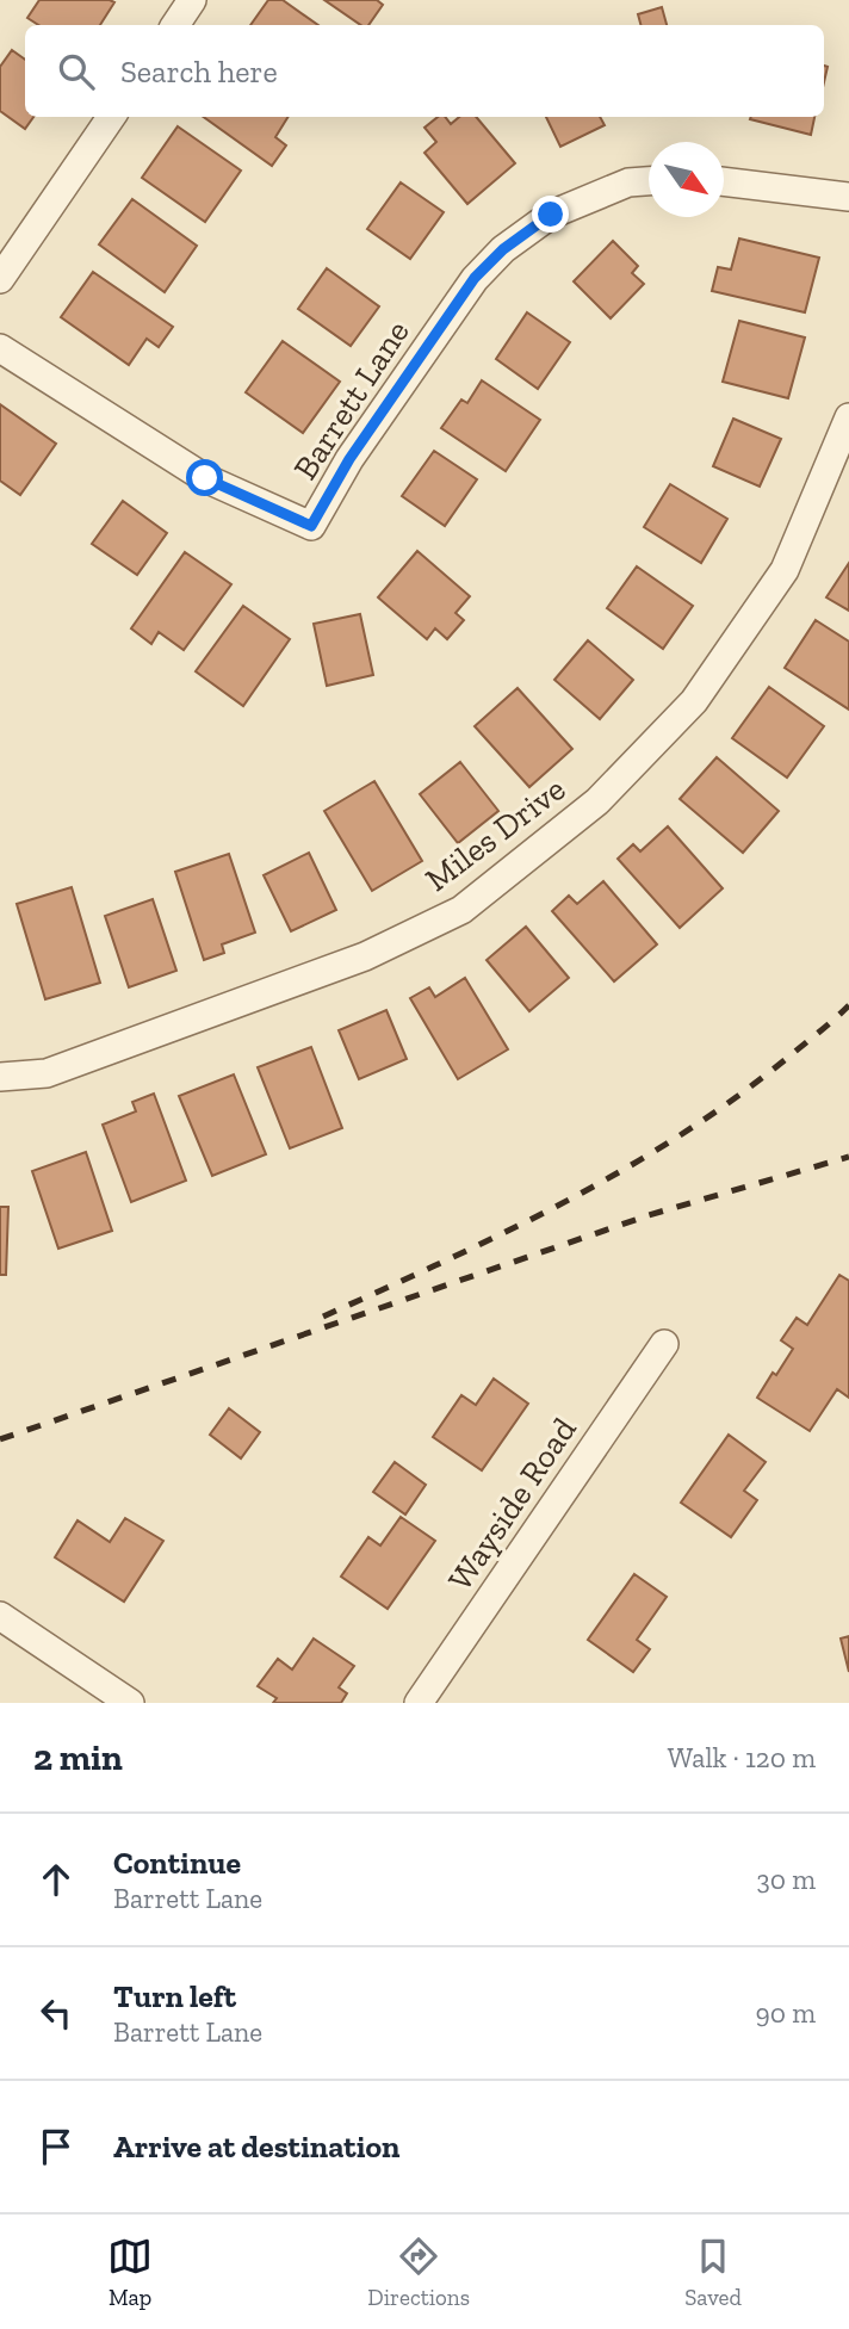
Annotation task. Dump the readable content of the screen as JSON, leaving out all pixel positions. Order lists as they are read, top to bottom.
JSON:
{
  "streets": {
    "street": ["Barrett Lane", "Miles Drive", "Wayside Road"]
  },
  "north": "bottom right",
  "page": {
    "search": "Search here",
    "heading": ["2 min", "Walk · 120 m"],
    "list": [
      ["Continue", "Barrett Lane", "30 m"],
      ["Turn left", "Barrett Lane", "90 m"],
      "Arrive at destination"
    ],
    "nav": ["Map", "Directions", "Saved"]
  }
}
